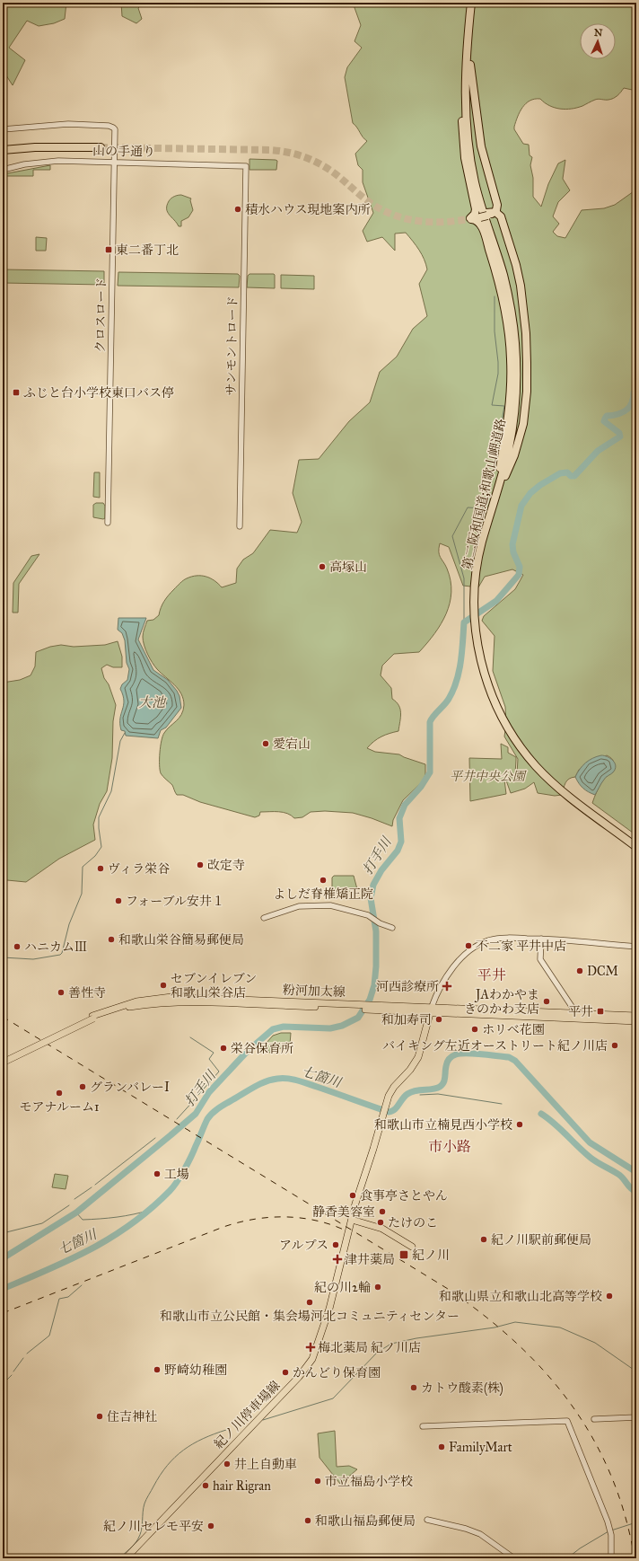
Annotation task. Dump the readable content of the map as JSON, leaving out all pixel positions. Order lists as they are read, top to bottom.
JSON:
{
  "streets": {
    "highway": ["第二阪和国道;和歌山岬道路"],
    "main road": ["粉河加太線", "紀ノ川停車場線"],
    "street": ["山の手通り", "クロスロード", "サンモントロード"]
  },
  "crossings": [
    ["山の手通り", "クロスロード"],
    ["山の手通り", "サンモントロード"],
    ["粉河加太線", "紀ノ川停車場線"]
  ],
  "districts": ["平井", "市小路"],
  "water": ["大池", "打手川", "七箇川"],
  "parks": ["平井中央公園"],
  "places": {
    "other": [
      "積水ハウス現地案内所",
      "高塚山",
      "愛宕山",
      "改定寺",
      "ヴィラ栄谷",
      "よしだ脊椎矯正院",
      "フォーブル安井１",
      "和歌山栄谷簡易郵便局",
      "不二家 平井中店",
      "ハニカムⅢ",
      "DCM",
      "セブンイレブン 和歌山栄谷店",
      "善性寺",
      "JAわかやま きのかわ支店",
      "和加寿司",
      "ホリベ花園",
      "バイキング左近オーストリート紀ノ川店",
      "栄谷保育所",
      "グランバレーI",
      "モアナルーム1",
      "和歌山市立楠見西小学校",
      "工場",
      "食事亭さとやん",
      "静香美容室",
      "たけのこ",
      "紀ノ川駅前郵便局",
      "アルプス",
      "紀の川2輪",
      "和歌山県立和歌山北高等学校",
      "和歌山市立公民館・集会場河北コミュニティセンター",
      "野崎幼稚園",
      "かんどり保育園",
      "カトウ酸素(株)",
      "住吉神社",
      "FamilyMart",
      "井上自動車",
      "市立福島小学校",
      "hair Rigran",
      "和歌山福島郵便局",
      "紀ノ川セレモ平安"
    ],
    "transit": [
      "東二番丁北",
      "ふじと台小学校東口バス停",
      "平井",
      "紀ノ川"
    ],
    "health": ["河西診療所", "津井薬局", "梅北薬局 紀ノ川店"]
  },
  "north": "top"
}
